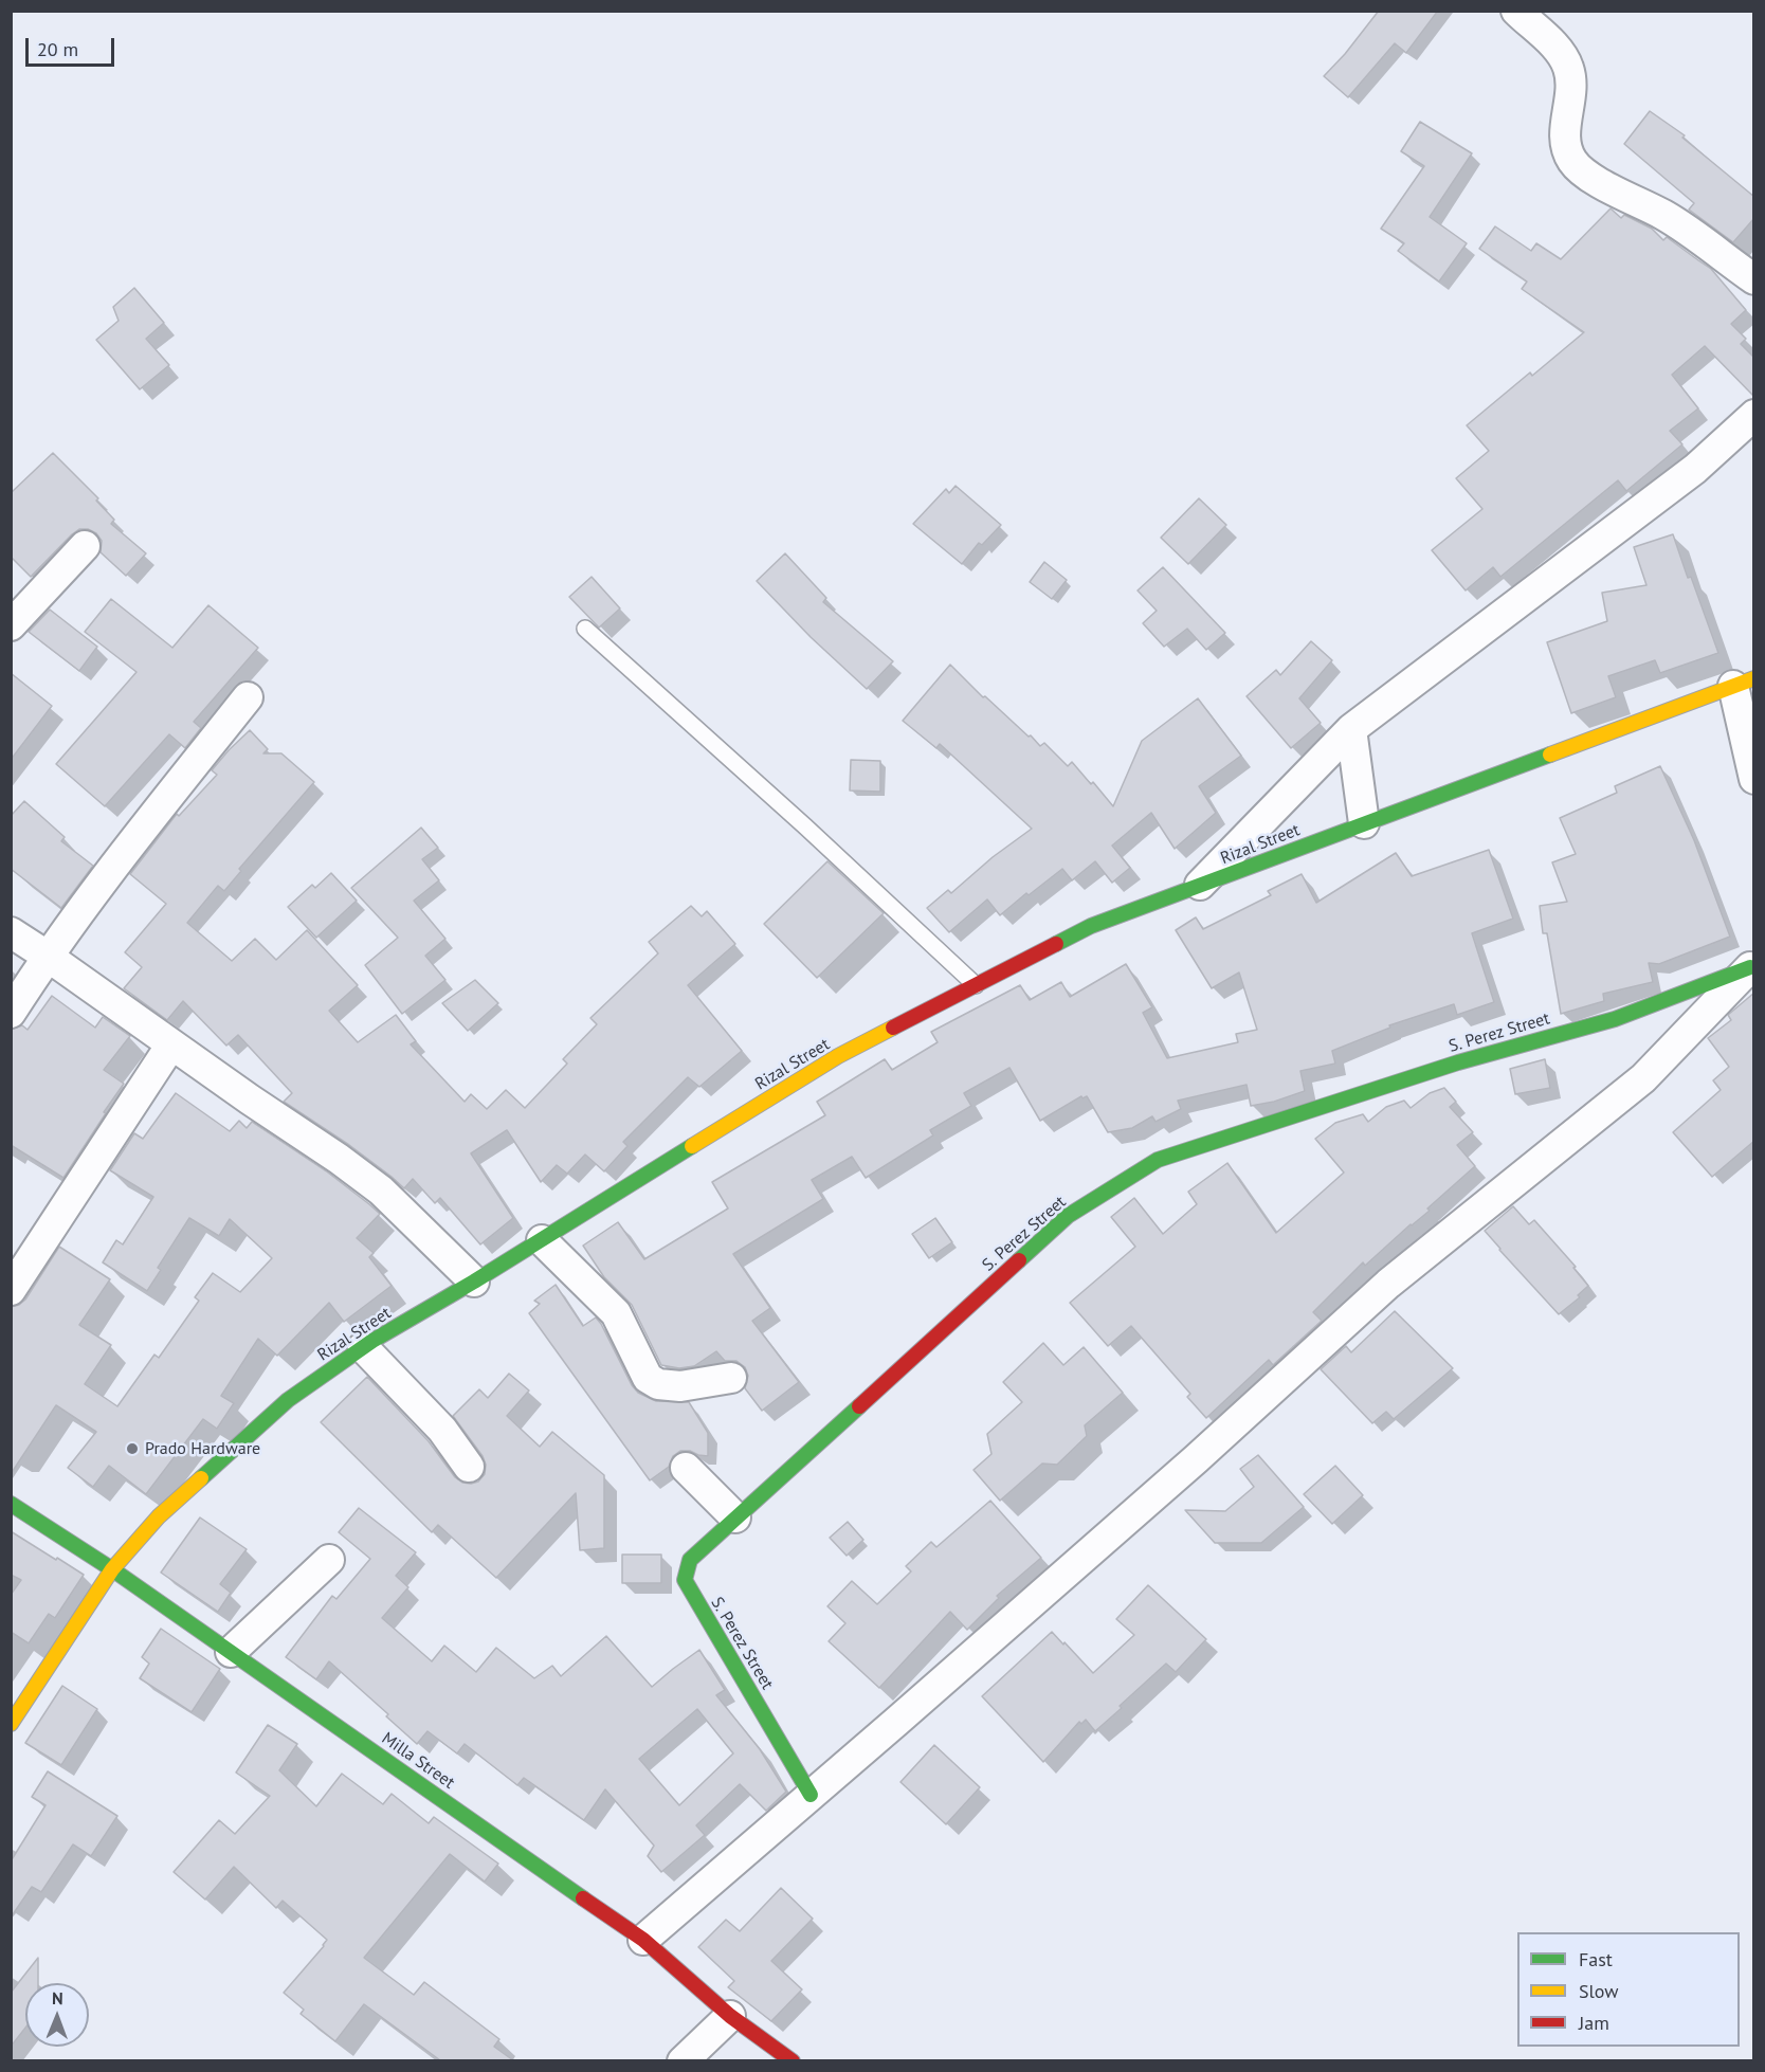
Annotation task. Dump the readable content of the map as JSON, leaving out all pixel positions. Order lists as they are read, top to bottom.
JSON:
{
  "streets": {
    "street": ["Rizal Street", "S. Perez Street", "Milla Street"]
  },
  "crossings": [
    ["Rizal Street", "Milla Street"]
  ],
  "places": ["Prado Hardware"],
  "legend": ["Fast", "Slow", "Jam"],
  "scale_bar": "20 m",
  "north": "top"
}
